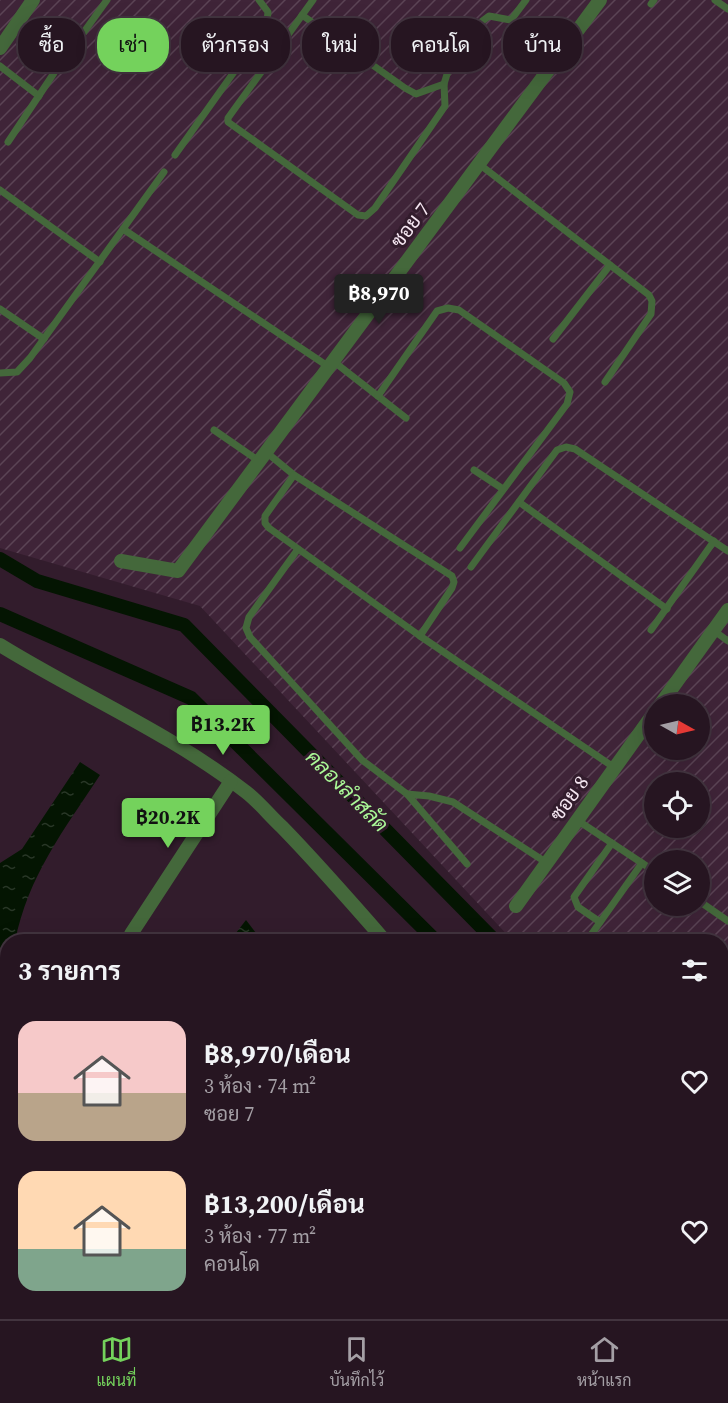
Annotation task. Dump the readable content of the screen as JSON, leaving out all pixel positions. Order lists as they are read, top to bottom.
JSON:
{
  "streets": {
    "street": ["ซอย 7", "ซอย 8"]
  },
  "water": ["คลองลำสลัด"],
  "north": "right",
  "page": {
    "chip": [
      "ซื้อ",
      "เช่า",
      "ตัวกรอง",
      "ใหม่",
      "คอนโด",
      "บ้าน"
    ],
    "price": ["฿8,970", "฿13.2K", "฿20.2K"],
    "heading": "3 รายการ",
    "list": [
      {
        "name": "฿8,970/เดือน",
        "note": "3 ห้อง · 74 m² · ซอย 7"
      },
      {
        "name": "฿13,200/เดือน",
        "note": "3 ห้อง · 77 m² · คอนโด"
      }
    ],
    "tabs": ["แผนที่", "บันทึกไว้", "หน้าแรก"]
  }
}
